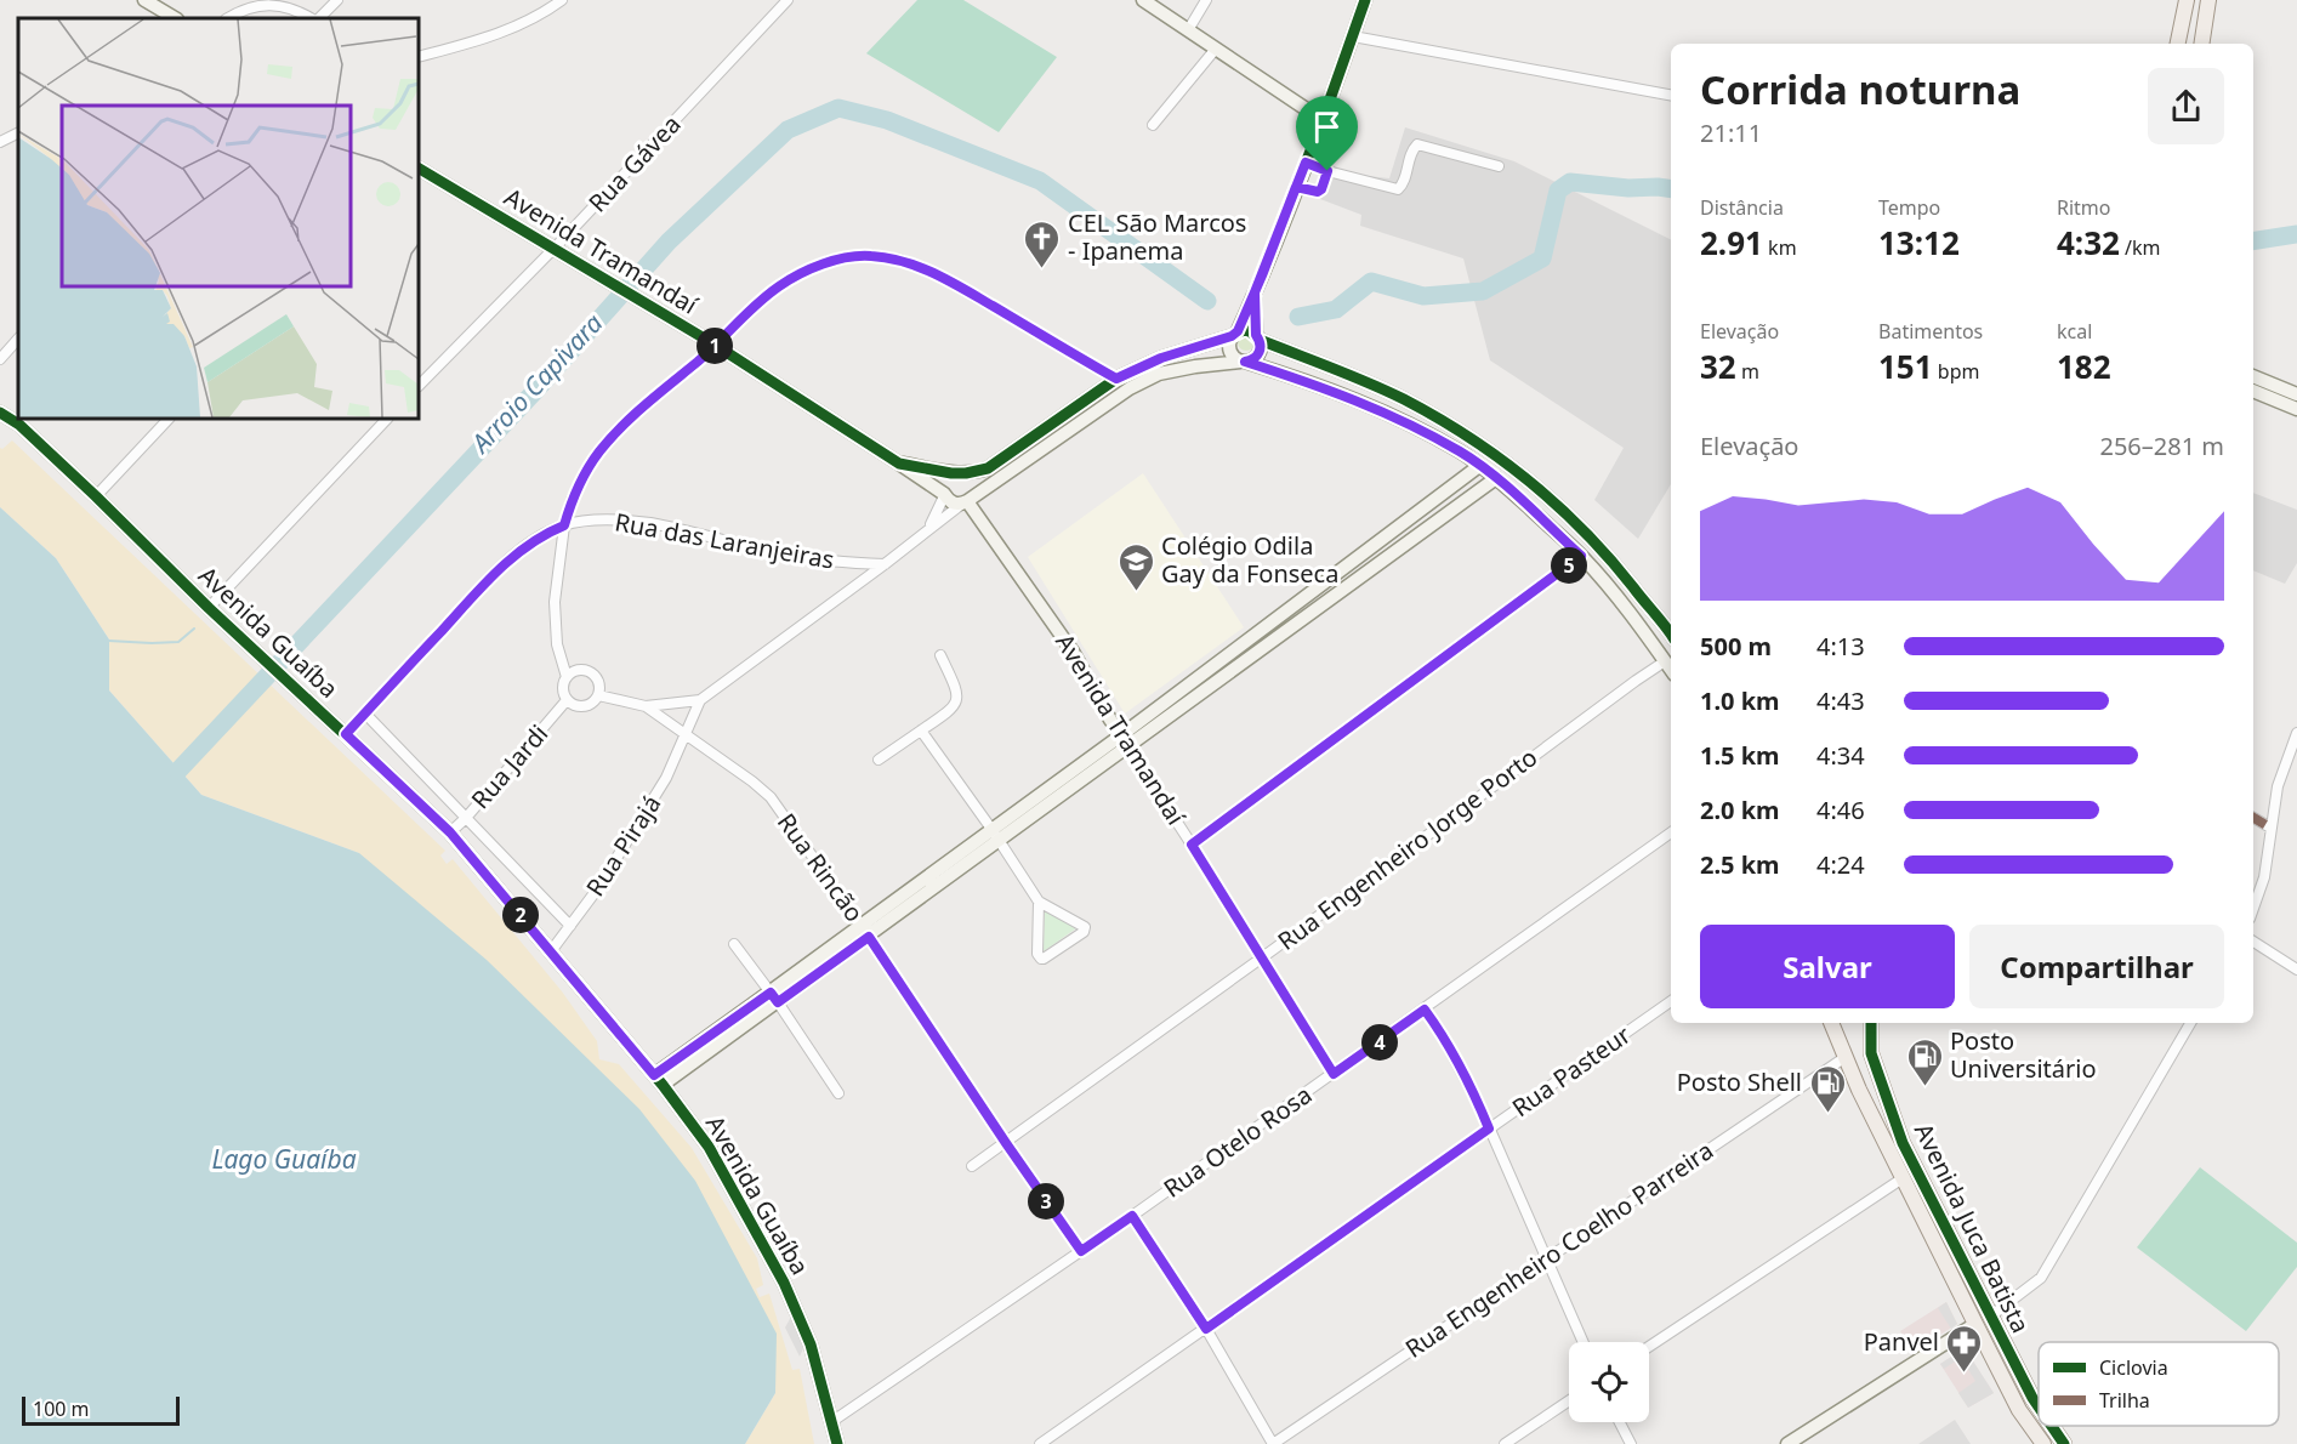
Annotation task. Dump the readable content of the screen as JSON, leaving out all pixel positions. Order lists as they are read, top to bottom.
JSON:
{
  "streets": {
    "main road": ["Avenida Juca Batista"],
    "street": [
      "Rua Gávea",
      "Avenida Tramandaí",
      "Rua das Laranjeiras",
      "Avenida Guaíba",
      "Rua Jardi",
      "Rua Pirajá",
      "Rua Engenheiro Jorge Porto",
      "Rua Rincão",
      "Rua Pasteur",
      "Rua Otelo Rosa",
      "Rua Engenheiro Coelho Parreira"
    ]
  },
  "crossings": [
    ["Rua Gávea", "Avenida Tramandaí"],
    ["Avenida Tramandaí", "Rua Engenheiro Jorge Porto"],
    ["Avenida Tramandaí", "Rua Otelo Rosa"],
    ["Rua das Laranjeiras", "Avenida Guaíba"],
    ["Avenida Guaíba", "Rua Jardi"],
    ["Avenida Guaíba", "Rua Pirajá"],
    ["Avenida Guaíba", "Rua Otelo Rosa"],
    ["Rua Jardi", "Rua Rincão"],
    ["Rua Pirajá", "Rua Rincão"],
    ["Rua Engenheiro Jorge Porto", "Rua Rincão"],
    ["Rua Rincão", "Rua Otelo Rosa"],
    ["Avenida Juca Batista", "Rua Engenheiro Coelho Parreira"]
  ],
  "water": ["Arroio Capivara", "Lago Guaíba"],
  "places": {
    "church": ["CEL São Marcos - Ipanema"],
    "school or university": ["Colégio Odila Gay da Fonseca"],
    "fuel station": ["Posto Universitário", "Posto Shell"],
    "pharmacy": ["Panvel"]
  },
  "legend": ["Ciclovia", "Trilha"],
  "scale_bar": "100 m",
  "page": {
    "heading": ["Corrida noturna", "21:11"],
    "stats": [
      ["Distância", "2.91 km"],
      ["Tempo", "13:12"],
      ["Ritmo", "4:32 /km"],
      ["Elevação", "32 m"],
      ["Batimentos", "151 bpm"],
      ["kcal", "182"]
    ],
    "pins": [
      "1",
      "5",
      "2",
      "4",
      "3"
    ],
    "chart": ["Elevação", "256–281 m"],
    "list": [
      {
        "name": "500 m",
        "note": "4:13"
      },
      {
        "name": "1.0 km",
        "note": "4:43"
      },
      {
        "name": "1.5 km",
        "note": "4:34"
      },
      {
        "name": "2.0 km",
        "note": "4:46"
      },
      {
        "name": "2.5 km",
        "note": "4:24"
      }
    ],
    "buttons": ["Salvar", "Compartilhar"],
    "scale": "100 m"
  }
}
